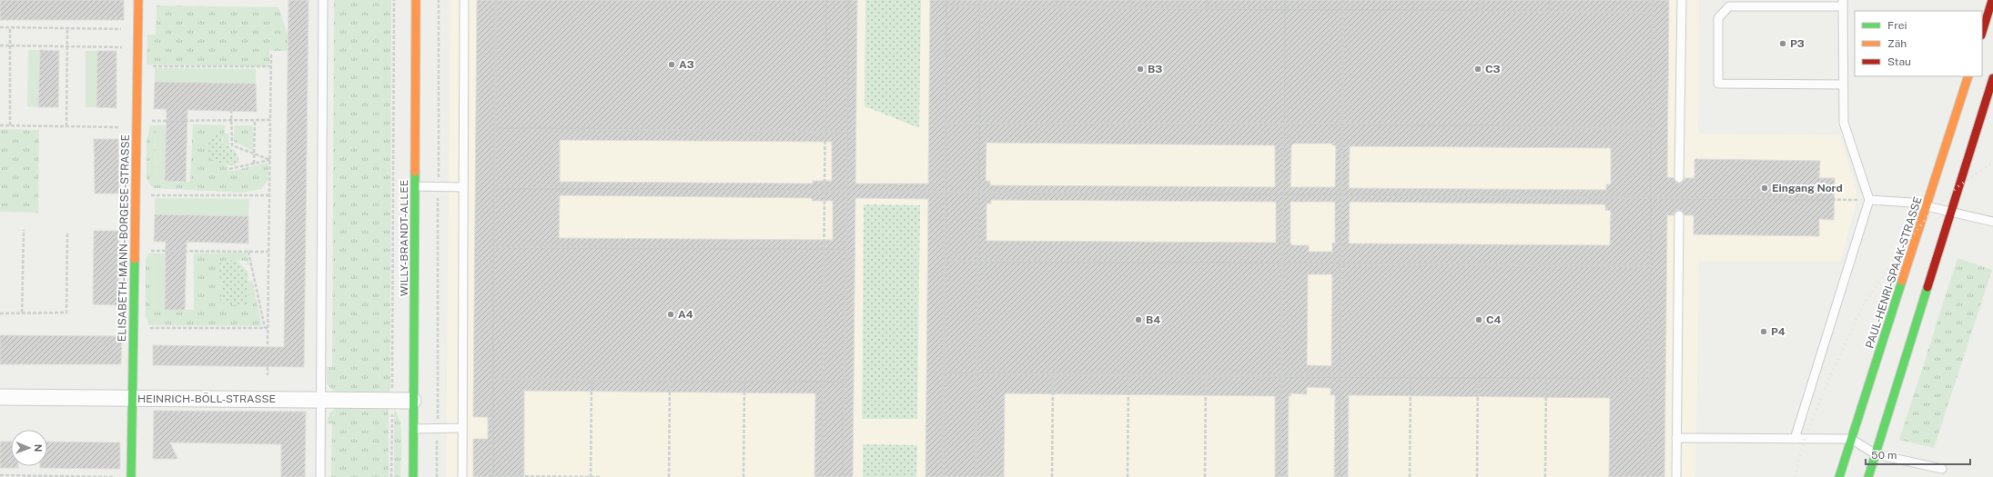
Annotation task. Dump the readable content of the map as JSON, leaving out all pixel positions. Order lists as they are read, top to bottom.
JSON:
{
  "streets": {
    "main road": ["ELISABETH-MANN-BORGESE-STRASSE", "WILLY-BRANDT-ALLEE", "PAUL-HENRI-SPAAK-STRASSE"],
    "street": ["HEINRICH-BÖLL-STRASSE"]
  },
  "crossings": [
    ["ELISABETH-MANN-BORGESE-STRASSE", "HEINRICH-BÖLL-STRASSE"],
    ["WILLY-BRANDT-ALLEE", "HEINRICH-BÖLL-STRASSE"]
  ],
  "places": [
    "P3",
    "A3",
    "B3",
    "C3",
    "Eingang Nord",
    "A4",
    "B4",
    "C4",
    "P4"
  ],
  "legend": ["Frei", "Zäh", "Stau"],
  "scale_bar": "50 m",
  "north": "right"
}
